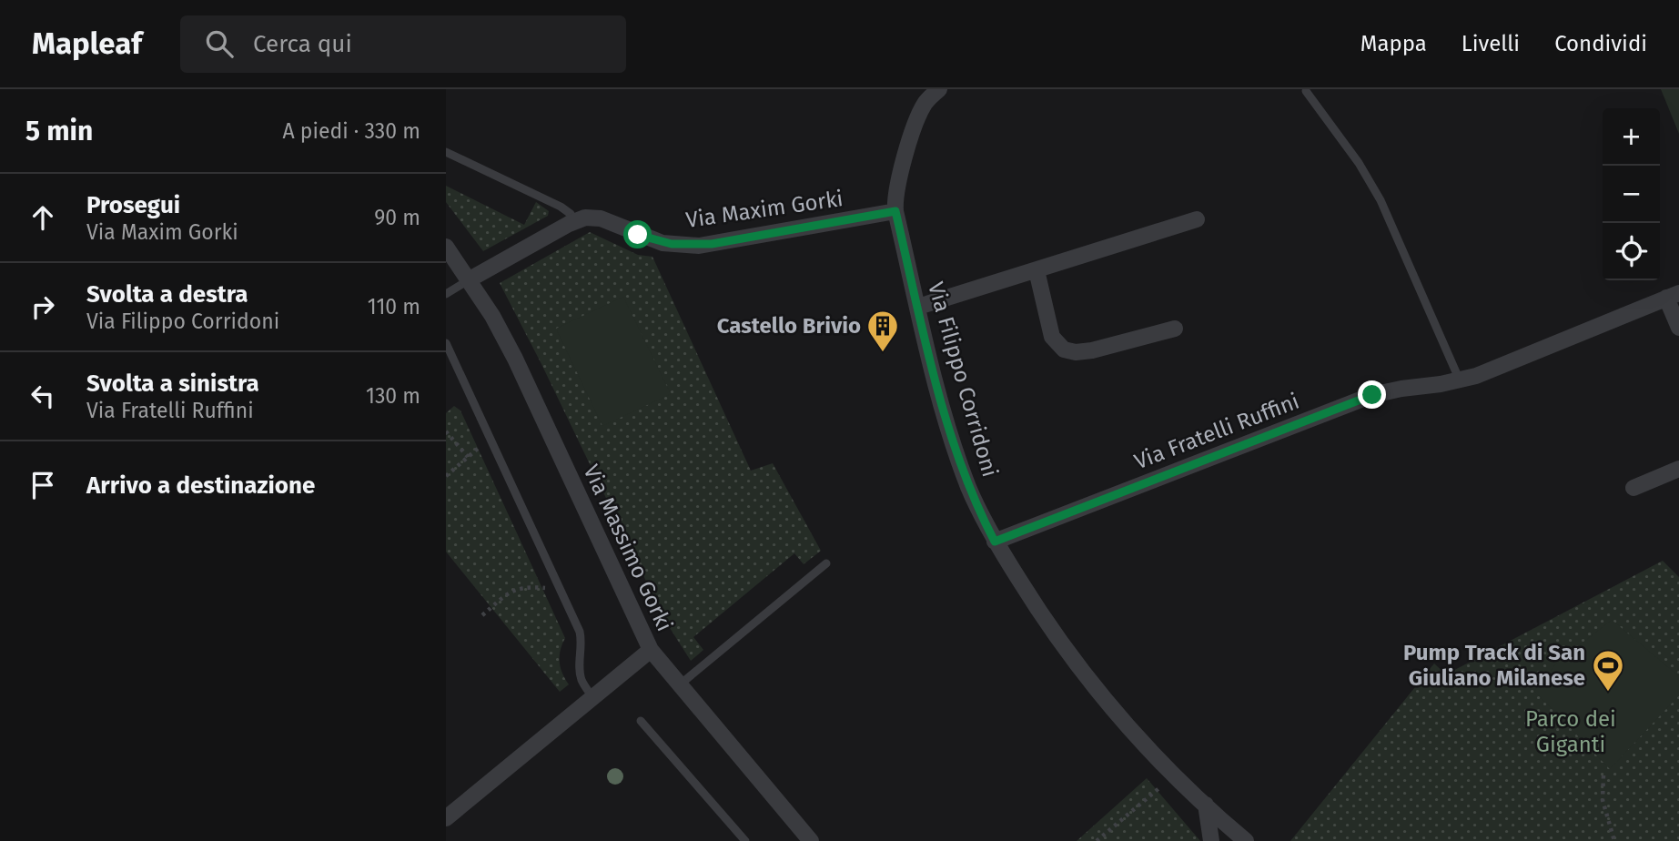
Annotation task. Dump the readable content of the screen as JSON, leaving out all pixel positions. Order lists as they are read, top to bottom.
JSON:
{
  "streets": {
    "street": [
      "Via Maxim Gorki",
      "Via Filippo Corridoni",
      "Via Fratelli Ruffini",
      "Via Massimo Gorki"
    ]
  },
  "crossings": [
    ["Via Maxim Gorki", "Via Filippo Corridoni"],
    ["Via Maxim Gorki", "Via Massimo Gorki"],
    ["Via Filippo Corridoni", "Via Fratelli Ruffini"]
  ],
  "parks": ["Parco dei Giganti"],
  "places": {
    "building": ["Castello Brivio"],
    "sports": ["Pump Track di San Giuliano Milanese"]
  },
  "page": {
    "header": "Mapleaf",
    "search": "Cerca qui",
    "nav": ["Mappa", "Livelli", "Condividi"],
    "heading": ["5 min", "A piedi · 330 m"],
    "map_buttons": ["+", "−"],
    "list": [
      ["Prosegui", "Via Maxim Gorki", "90 m"],
      ["Svolta a destra", "Via Filippo Corridoni", "110 m"],
      ["Svolta a sinistra", "Via Fratelli Ruffini", "130 m"],
      "Arrivo a destinazione"
    ]
  }
}
